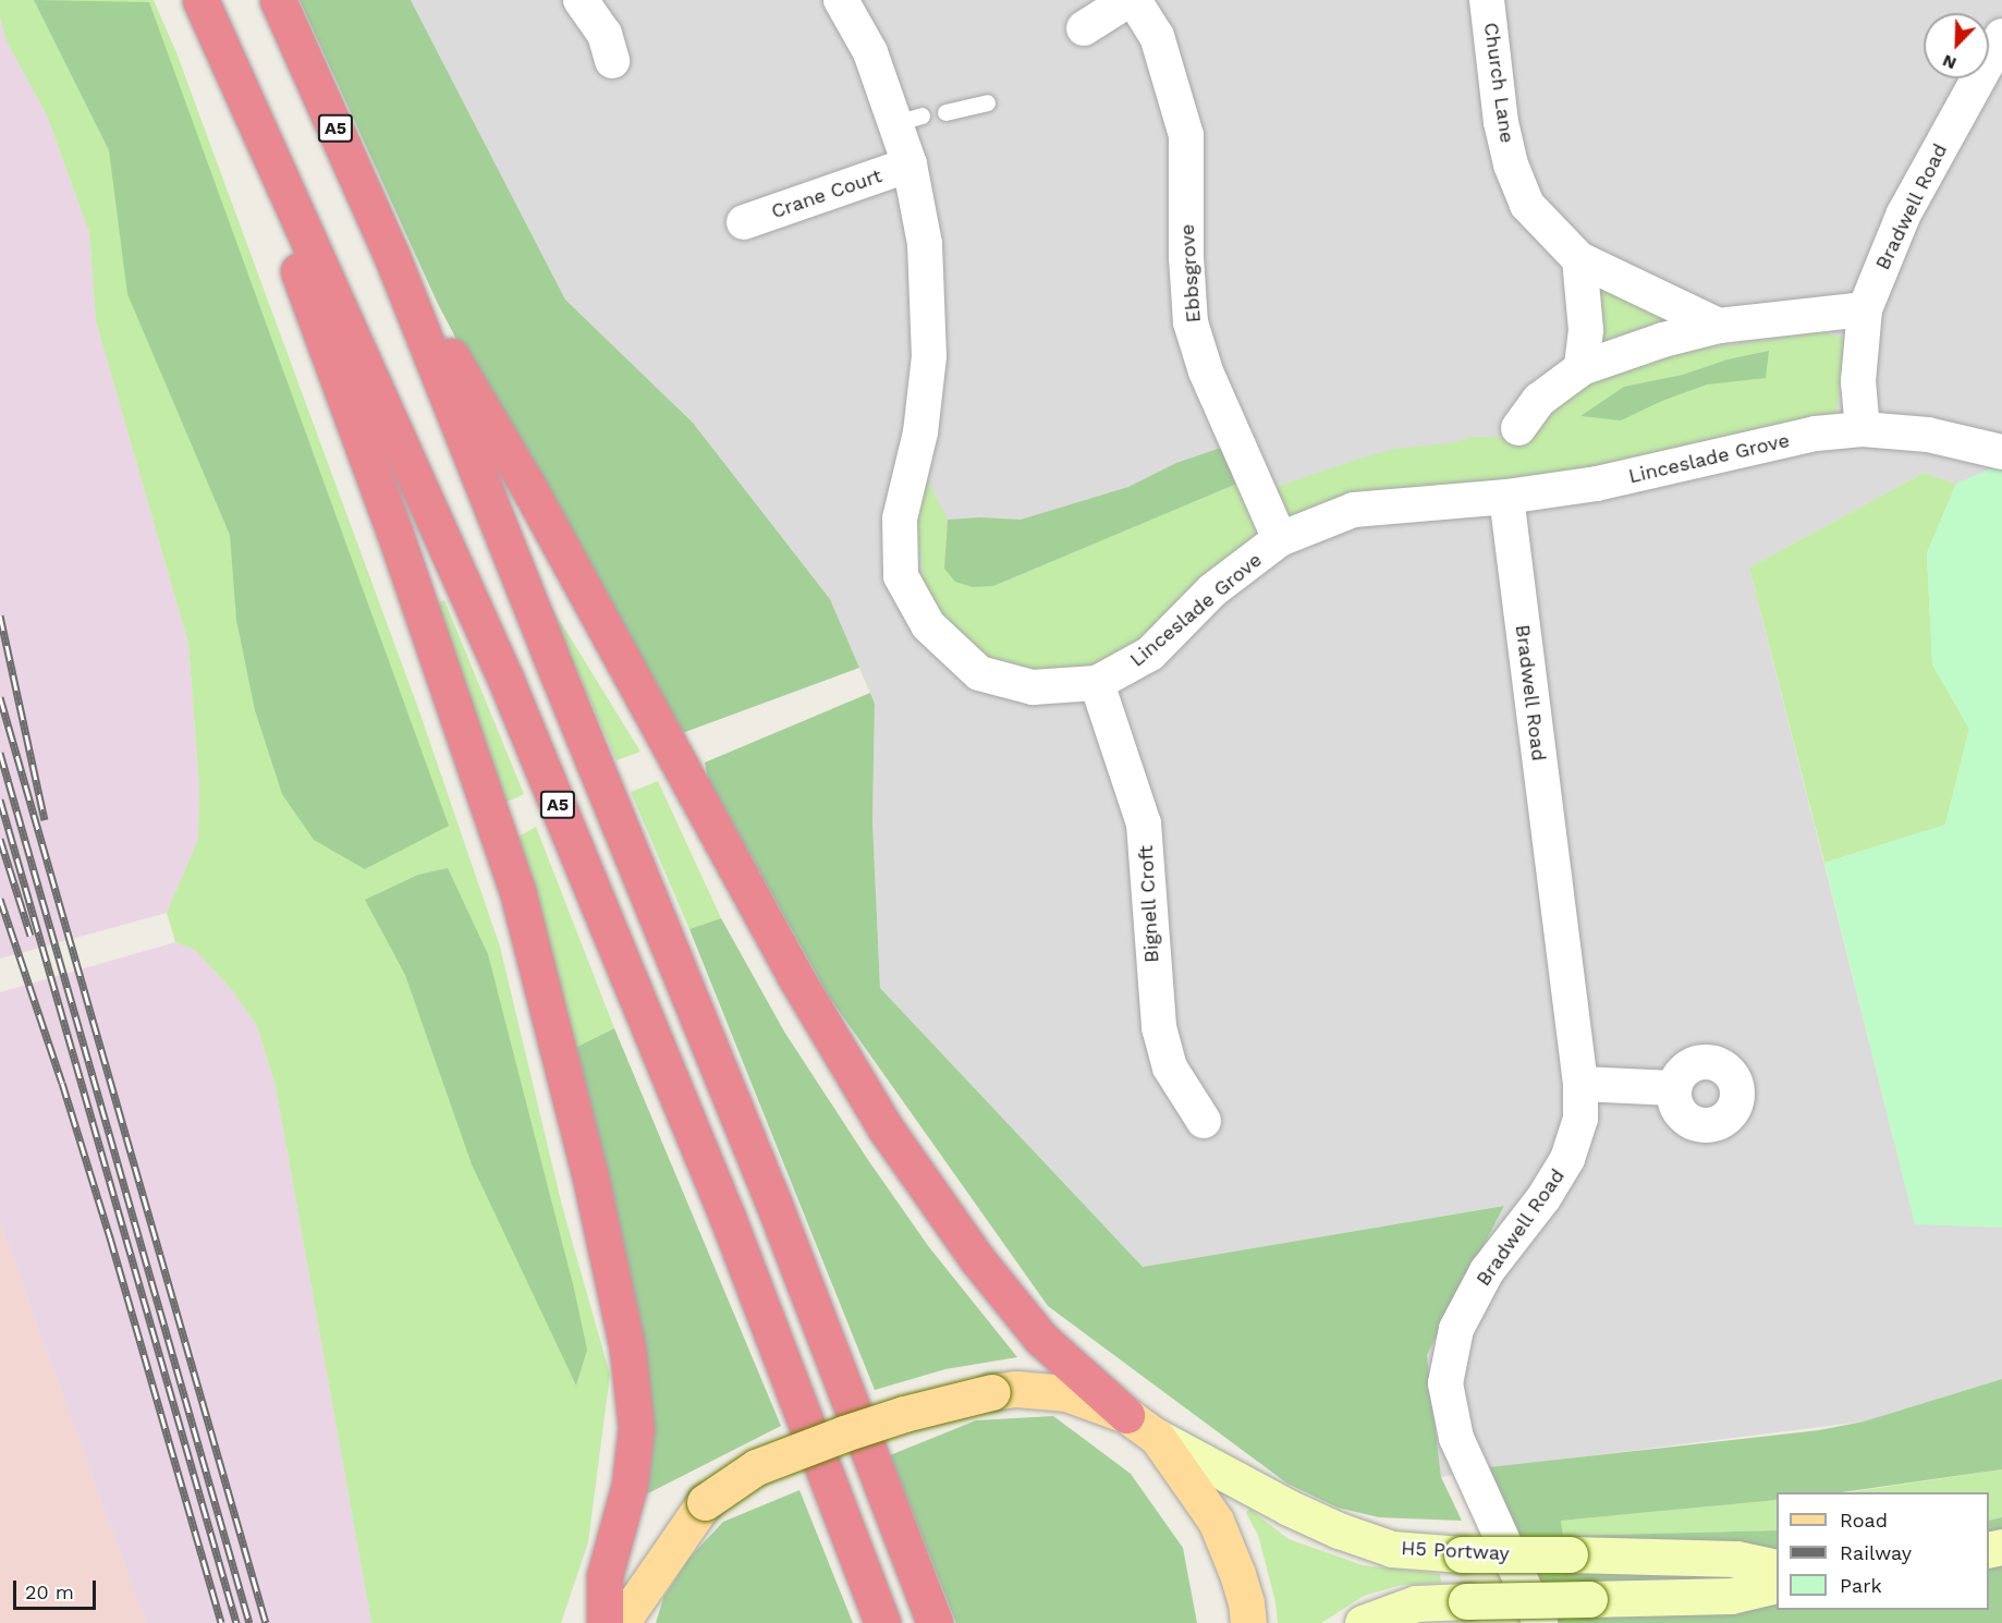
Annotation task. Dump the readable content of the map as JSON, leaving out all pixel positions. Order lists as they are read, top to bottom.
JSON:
{
  "streets": {
    "highway": ["A5"],
    "street": [
      "Church Lane",
      "Crane Court",
      "Bradwell Road",
      "Ebbsgrove",
      "Linceslade Grove",
      "Bignell Croft",
      "H5 Portway"
    ]
  },
  "crossings": [
    ["Crane Court", "Linceslade Grove"],
    ["Bradwell Road", "Linceslade Grove"],
    ["Ebbsgrove", "Linceslade Grove"],
    ["Linceslade Grove", "Bignell Croft"]
  ],
  "legend": ["Road", "Railway", "Park"],
  "scale_bar": "20 m",
  "north": "bottom left"
}
